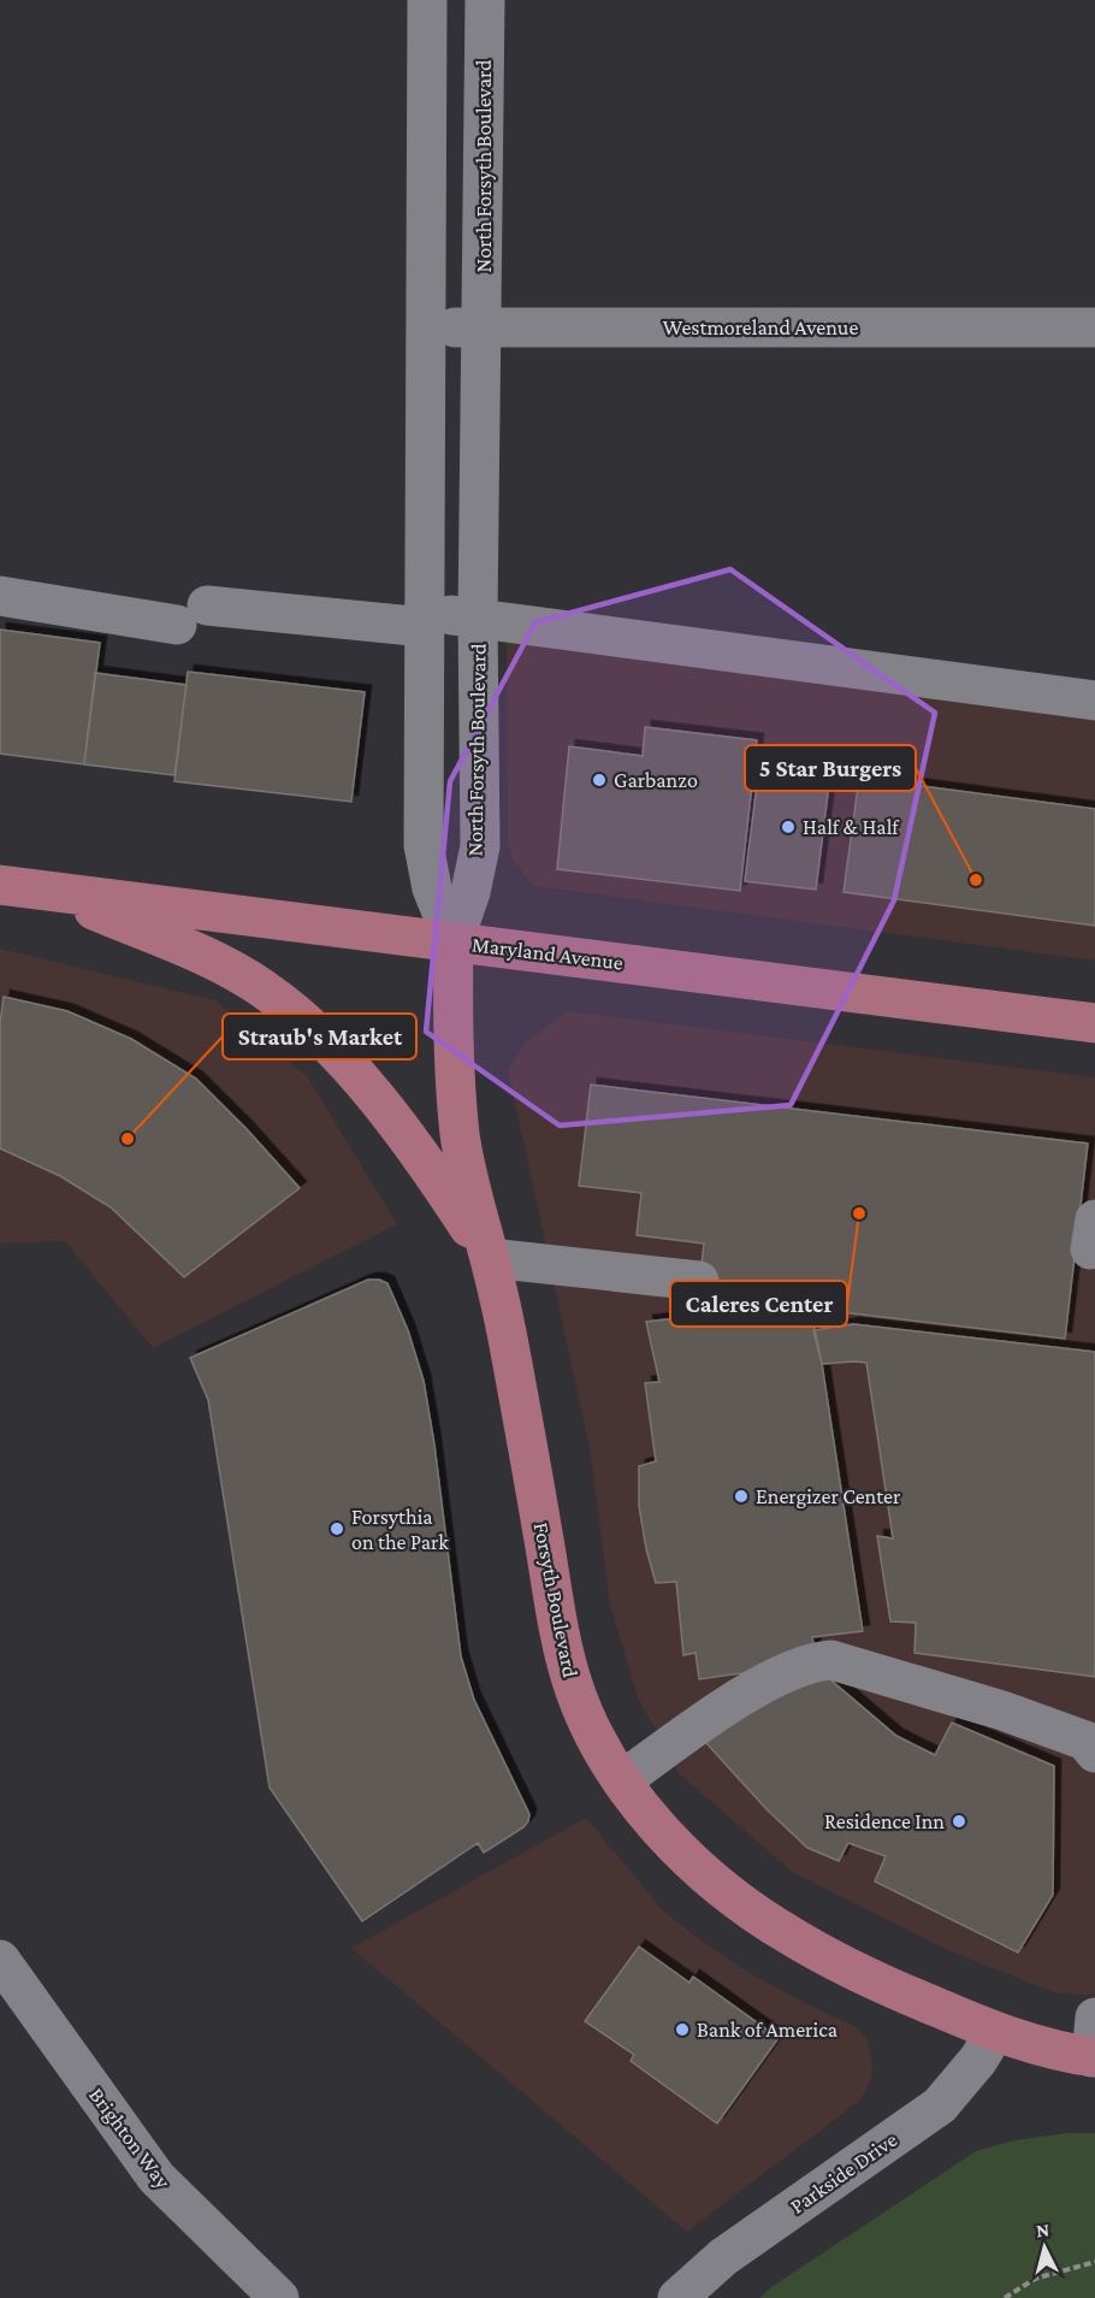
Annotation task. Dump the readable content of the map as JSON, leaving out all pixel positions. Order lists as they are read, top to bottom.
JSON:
{
  "streets": {
    "main road": ["Maryland Avenue", "Forsyth Boulevard"],
    "street": [
      "North Forsyth Boulevard",
      "Westmoreland Avenue",
      "Brighton Way",
      "Parkside Drive"
    ]
  },
  "crossings": [
    ["North Forsyth Boulevard", "Westmoreland Avenue"],
    ["North Forsyth Boulevard", "Maryland Avenue"],
    ["North Forsyth Boulevard", "Forsyth Boulevard"],
    ["Maryland Avenue", "Forsyth Boulevard"],
    ["Forsyth Boulevard", "Parkside Drive"]
  ],
  "places": [
    "Garbanzo",
    "Half & Half",
    "5 Star Burgers",
    "Straub's Market",
    "Caleres Center",
    "Energizer Center",
    "Forsythia on the Park",
    "Residence Inn",
    "Bank of America"
  ],
  "north": "top"
}
